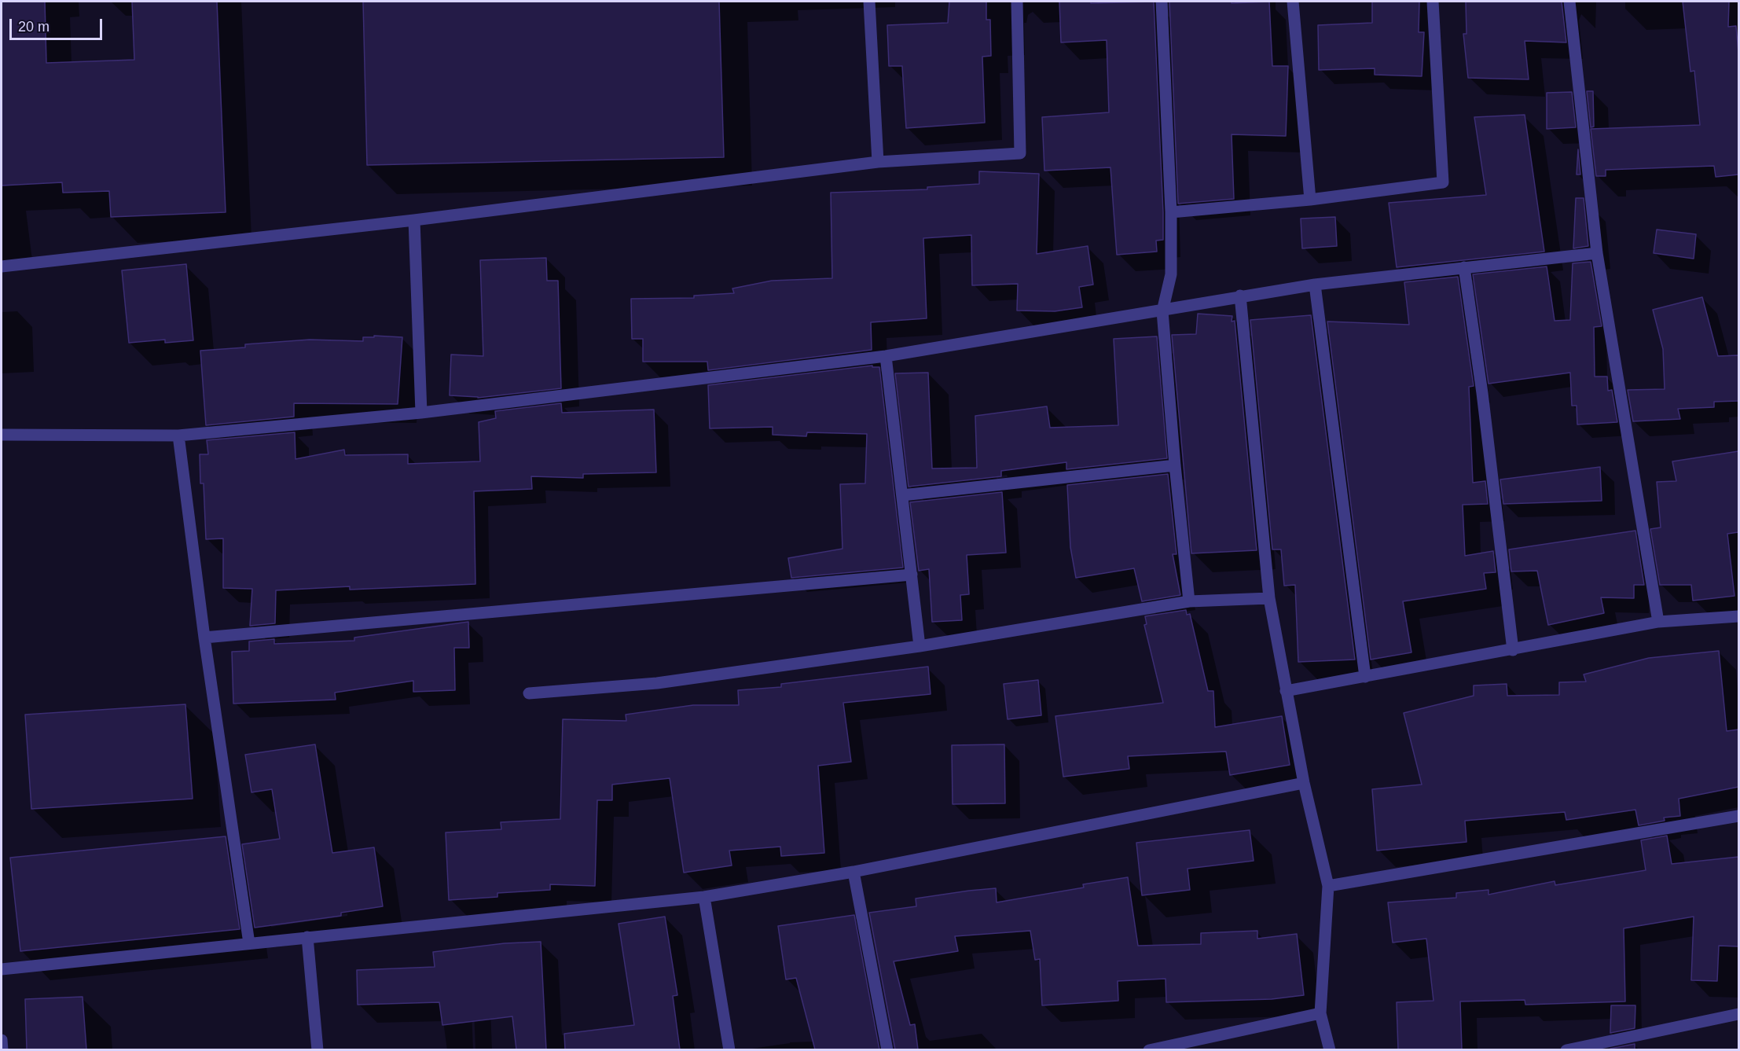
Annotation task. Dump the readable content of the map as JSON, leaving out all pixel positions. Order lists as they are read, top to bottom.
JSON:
{
  "scale_bar": "20 m"
}
